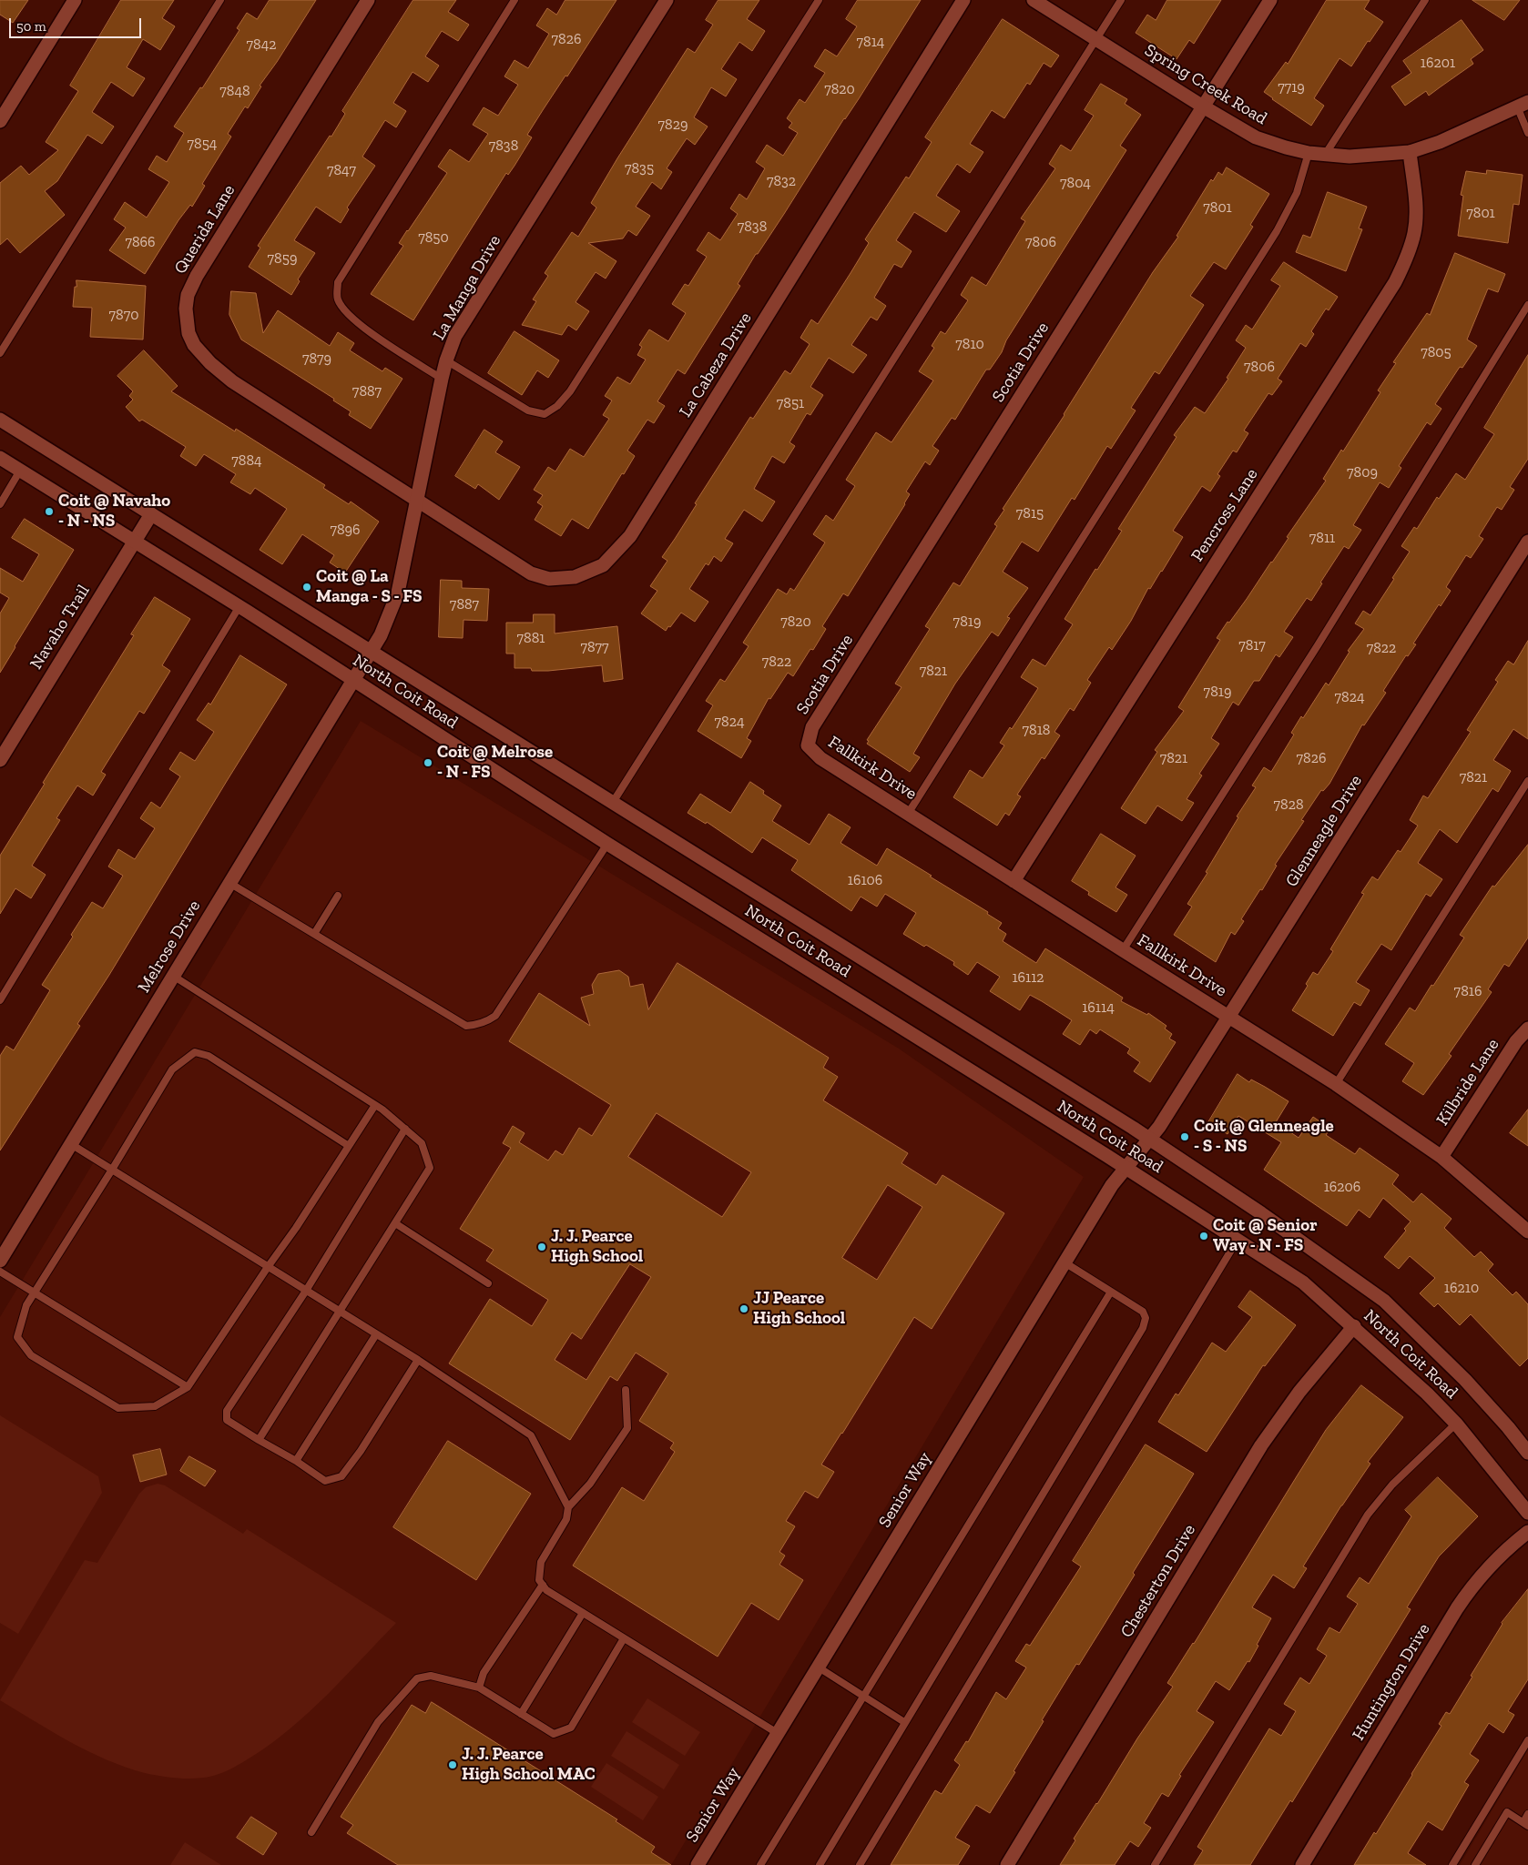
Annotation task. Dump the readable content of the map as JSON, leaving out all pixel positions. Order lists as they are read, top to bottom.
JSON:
{
  "streets": {
    "street": [
      "Spring Creek Road",
      "Querida Lane",
      "La Manga Drive",
      "Scotia Drive",
      "La Cabeza Drive",
      "Pencross Lane",
      "Navaho Trail",
      "North Coit Road",
      "Fallkirk Drive",
      "Glenneagle Drive",
      "Melrose Drive",
      "Kilbride Lane",
      "Senior Way",
      "Chesterton Drive",
      "Huntington Drive"
    ]
  },
  "crossings": [
    ["Spring Creek Road", "Scotia Drive"],
    ["Spring Creek Road", "Pencross Lane"],
    ["Querida Lane", "La Manga Drive"],
    ["Querida Lane", "La Cabeza Drive"],
    ["La Manga Drive", "La Cabeza Drive"],
    ["La Manga Drive", "North Coit Road"],
    ["La Manga Drive", "Melrose Drive"],
    ["Scotia Drive", "Fallkirk Drive"],
    ["Pencross Lane", "Fallkirk Drive"],
    ["Navaho Trail", "North Coit Road"],
    ["North Coit Road", "Glenneagle Drive"],
    ["North Coit Road", "Melrose Drive"],
    ["North Coit Road", "Senior Way"],
    ["North Coit Road", "Chesterton Drive"],
    ["Fallkirk Drive", "Glenneagle Drive"],
    ["Fallkirk Drive", "Kilbride Lane"],
    ["Glenneagle Drive", "Senior Way"]
  ],
  "places": [
    "Coit @ Navaho - N - NS",
    "Coit @ La Manga - S - FS",
    "Coit @ Melrose - N - FS",
    "Coit @ Glenneagle - S - NS",
    "Coit @ Senior Way - N - FS",
    "J. J. Pearce High School",
    "JJ Pearce High School",
    "J. J. Pearce High School MAC"
  ],
  "house_numbers": [
    "7826",
    "7814",
    "7842",
    "16201",
    "7719",
    "7820",
    "7848",
    "7829",
    "7854",
    "7838",
    "7835",
    "7847",
    "7832",
    "7804",
    "7801",
    "7801",
    "7838",
    "7850",
    "7866",
    "7806",
    "7859",
    "7870",
    "7810",
    "7805",
    "7879",
    "7806",
    "7887",
    "7851",
    "7884",
    "7809",
    "7815",
    "7896",
    "7811",
    "7887",
    "7820",
    "7819",
    "7881",
    "7817",
    "7877",
    "7822",
    "7822",
    "7821",
    "7819",
    "7824",
    "7824",
    "7818",
    "7821",
    "7826",
    "7821",
    "7828",
    "16106",
    "16112",
    "7816",
    "16114",
    "16206",
    "16210"
  ],
  "scale_bar": "50 m"
}
